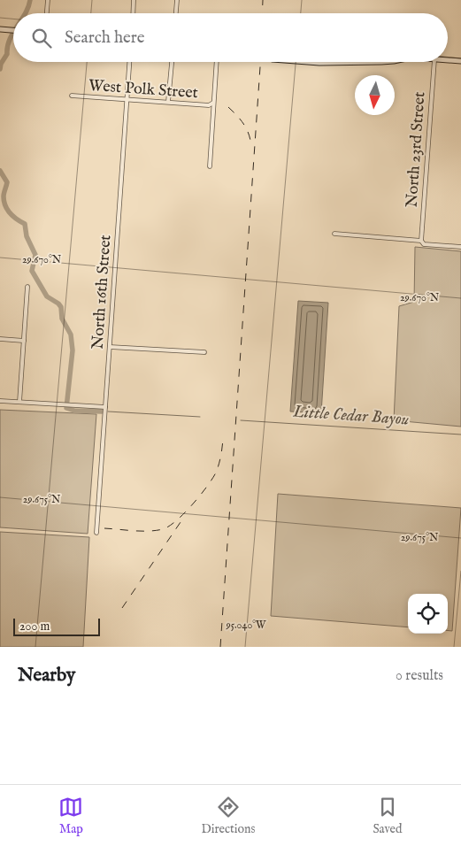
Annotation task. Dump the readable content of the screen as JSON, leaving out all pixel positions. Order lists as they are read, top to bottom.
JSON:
{
  "streets": {
    "street": ["West Polk Street", "North 23rd Street", "North 16th Street"]
  },
  "crossings": [
    ["West Polk Street", "North 16th Street"]
  ],
  "water": ["Little Cedar Bayou"],
  "scale_bar": "200 m",
  "north": "bottom",
  "page": {
    "search": "Search here",
    "scale": "200 m",
    "heading": ["Nearby", "0 results"],
    "nav": ["Map", "Directions", "Saved"]
  },
  "coordinates": ["29.670°N", "29.675°N", "95.040°W"]
}
